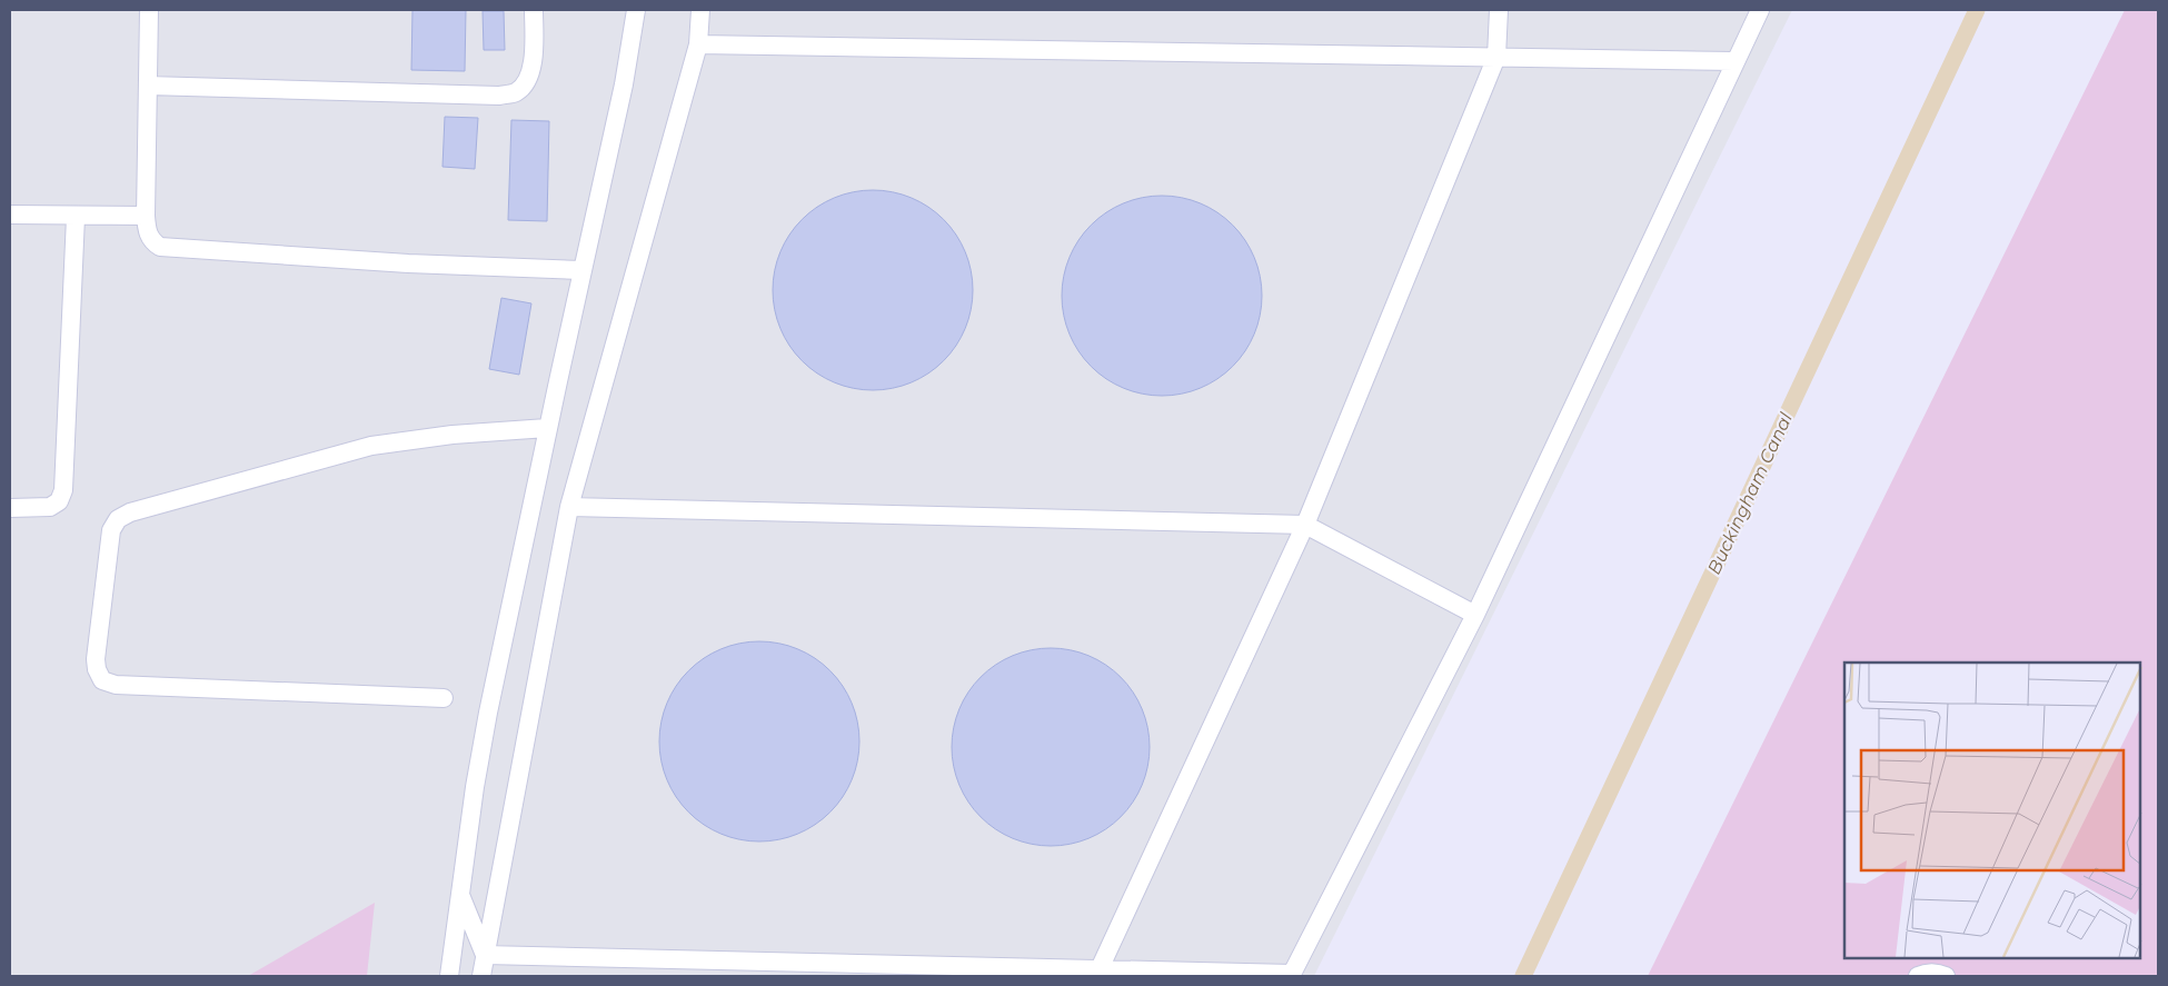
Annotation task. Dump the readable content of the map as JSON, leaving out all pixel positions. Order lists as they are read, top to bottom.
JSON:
{
  "water": ["Buckingham Canal"]
}
